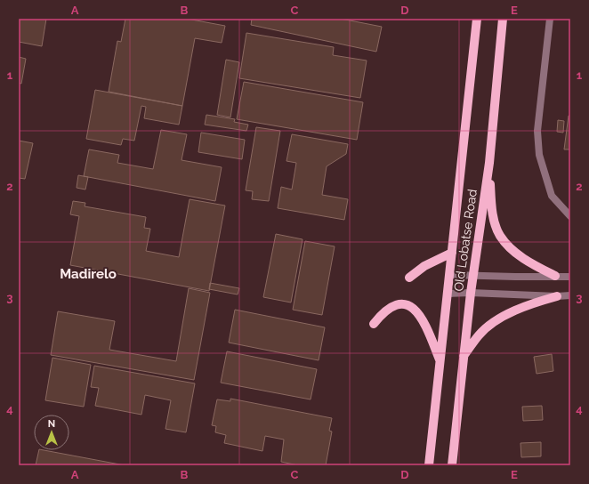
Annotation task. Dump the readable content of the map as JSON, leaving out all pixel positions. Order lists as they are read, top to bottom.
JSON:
{
  "streets": {
    "main road": ["Old Lobatse Road"]
  },
  "districts": ["Madirelo"],
  "north": "top",
  "grid": {
    "columns": [
      "A",
      "B",
      "C",
      "D",
      "E"
    ],
    "rows": [
      "1",
      "2",
      "3",
      "4"
    ]
  }
}
